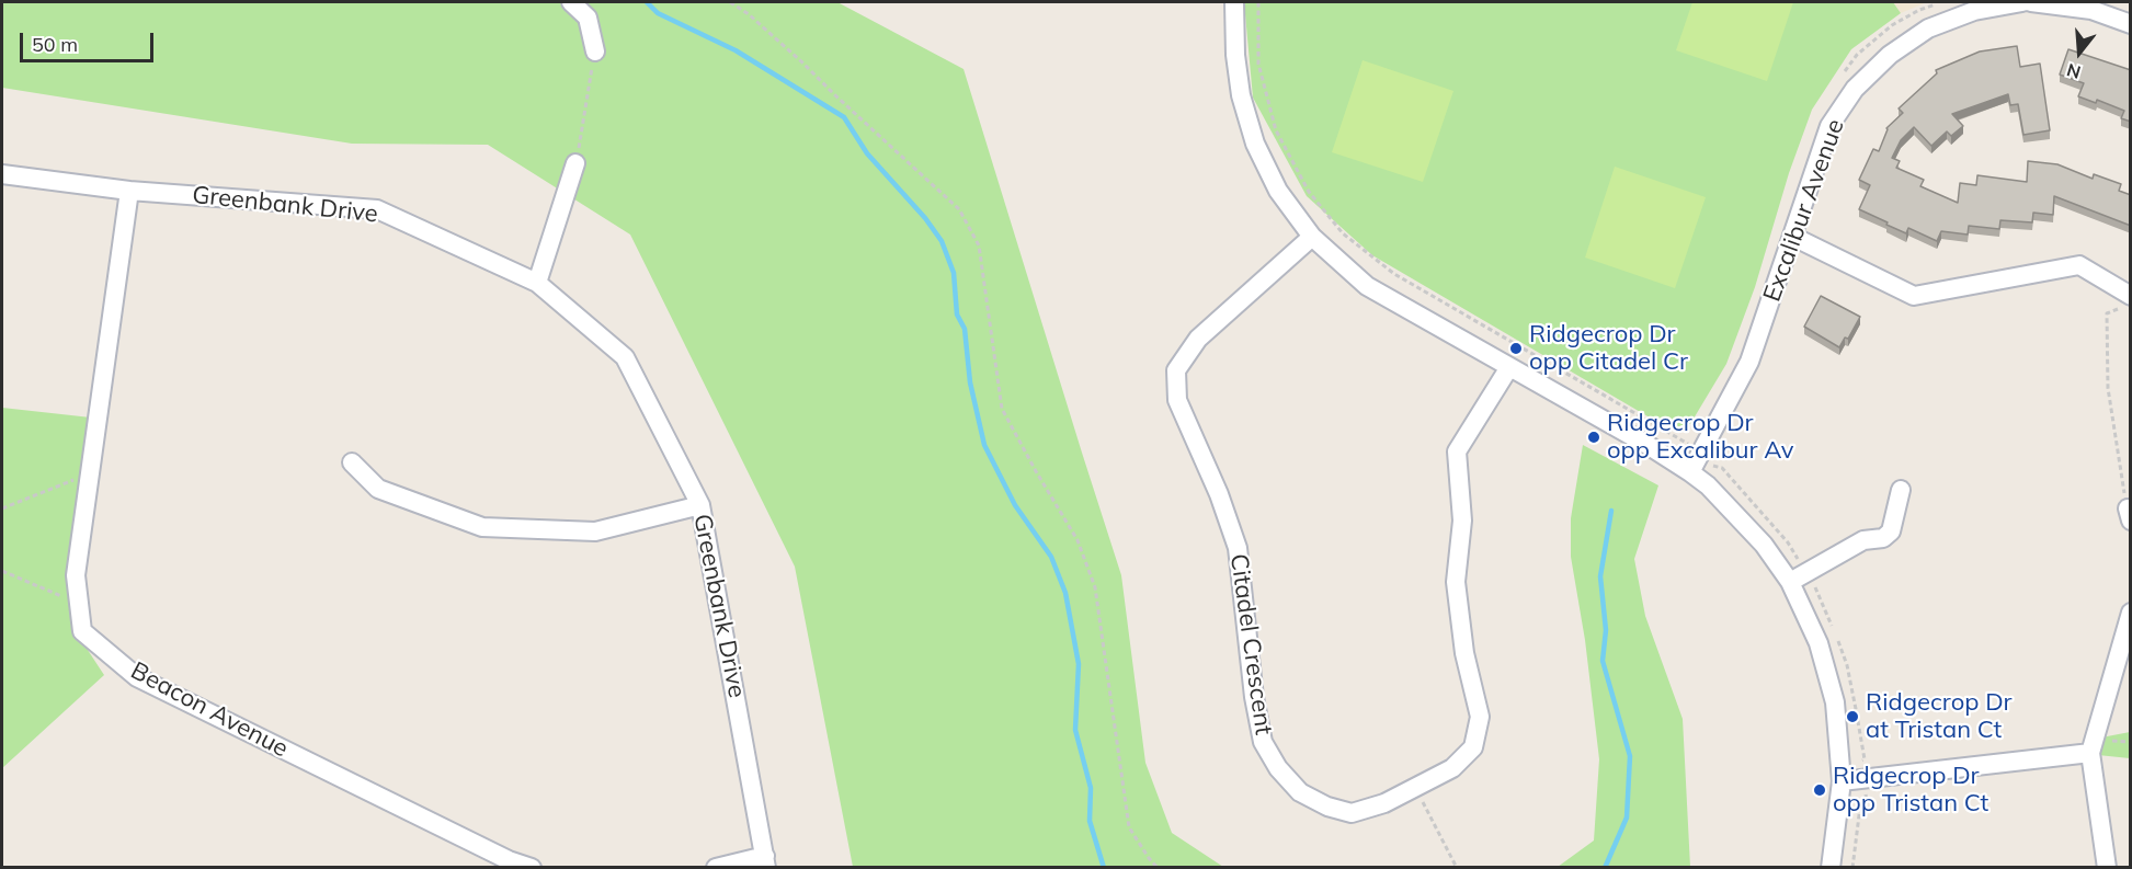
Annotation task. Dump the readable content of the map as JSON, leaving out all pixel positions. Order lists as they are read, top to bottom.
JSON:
{
  "streets": {
    "street": [
      "Greenbank Drive",
      "Excalibur Avenue",
      "Citadel Crescent",
      "Beacon Avenue"
    ]
  },
  "crossings": [
    ["Greenbank Drive", "Beacon Avenue"]
  ],
  "places": [
    "Ridgecrop Dr opp Citadel Cr",
    "Ridgecrop Dr opp Excalibur Av",
    "Ridgecrop Dr at Tristan Ct",
    "Ridgecrop Dr opp Tristan Ct"
  ],
  "scale_bar": "50 m",
  "north": "bottom"
}
